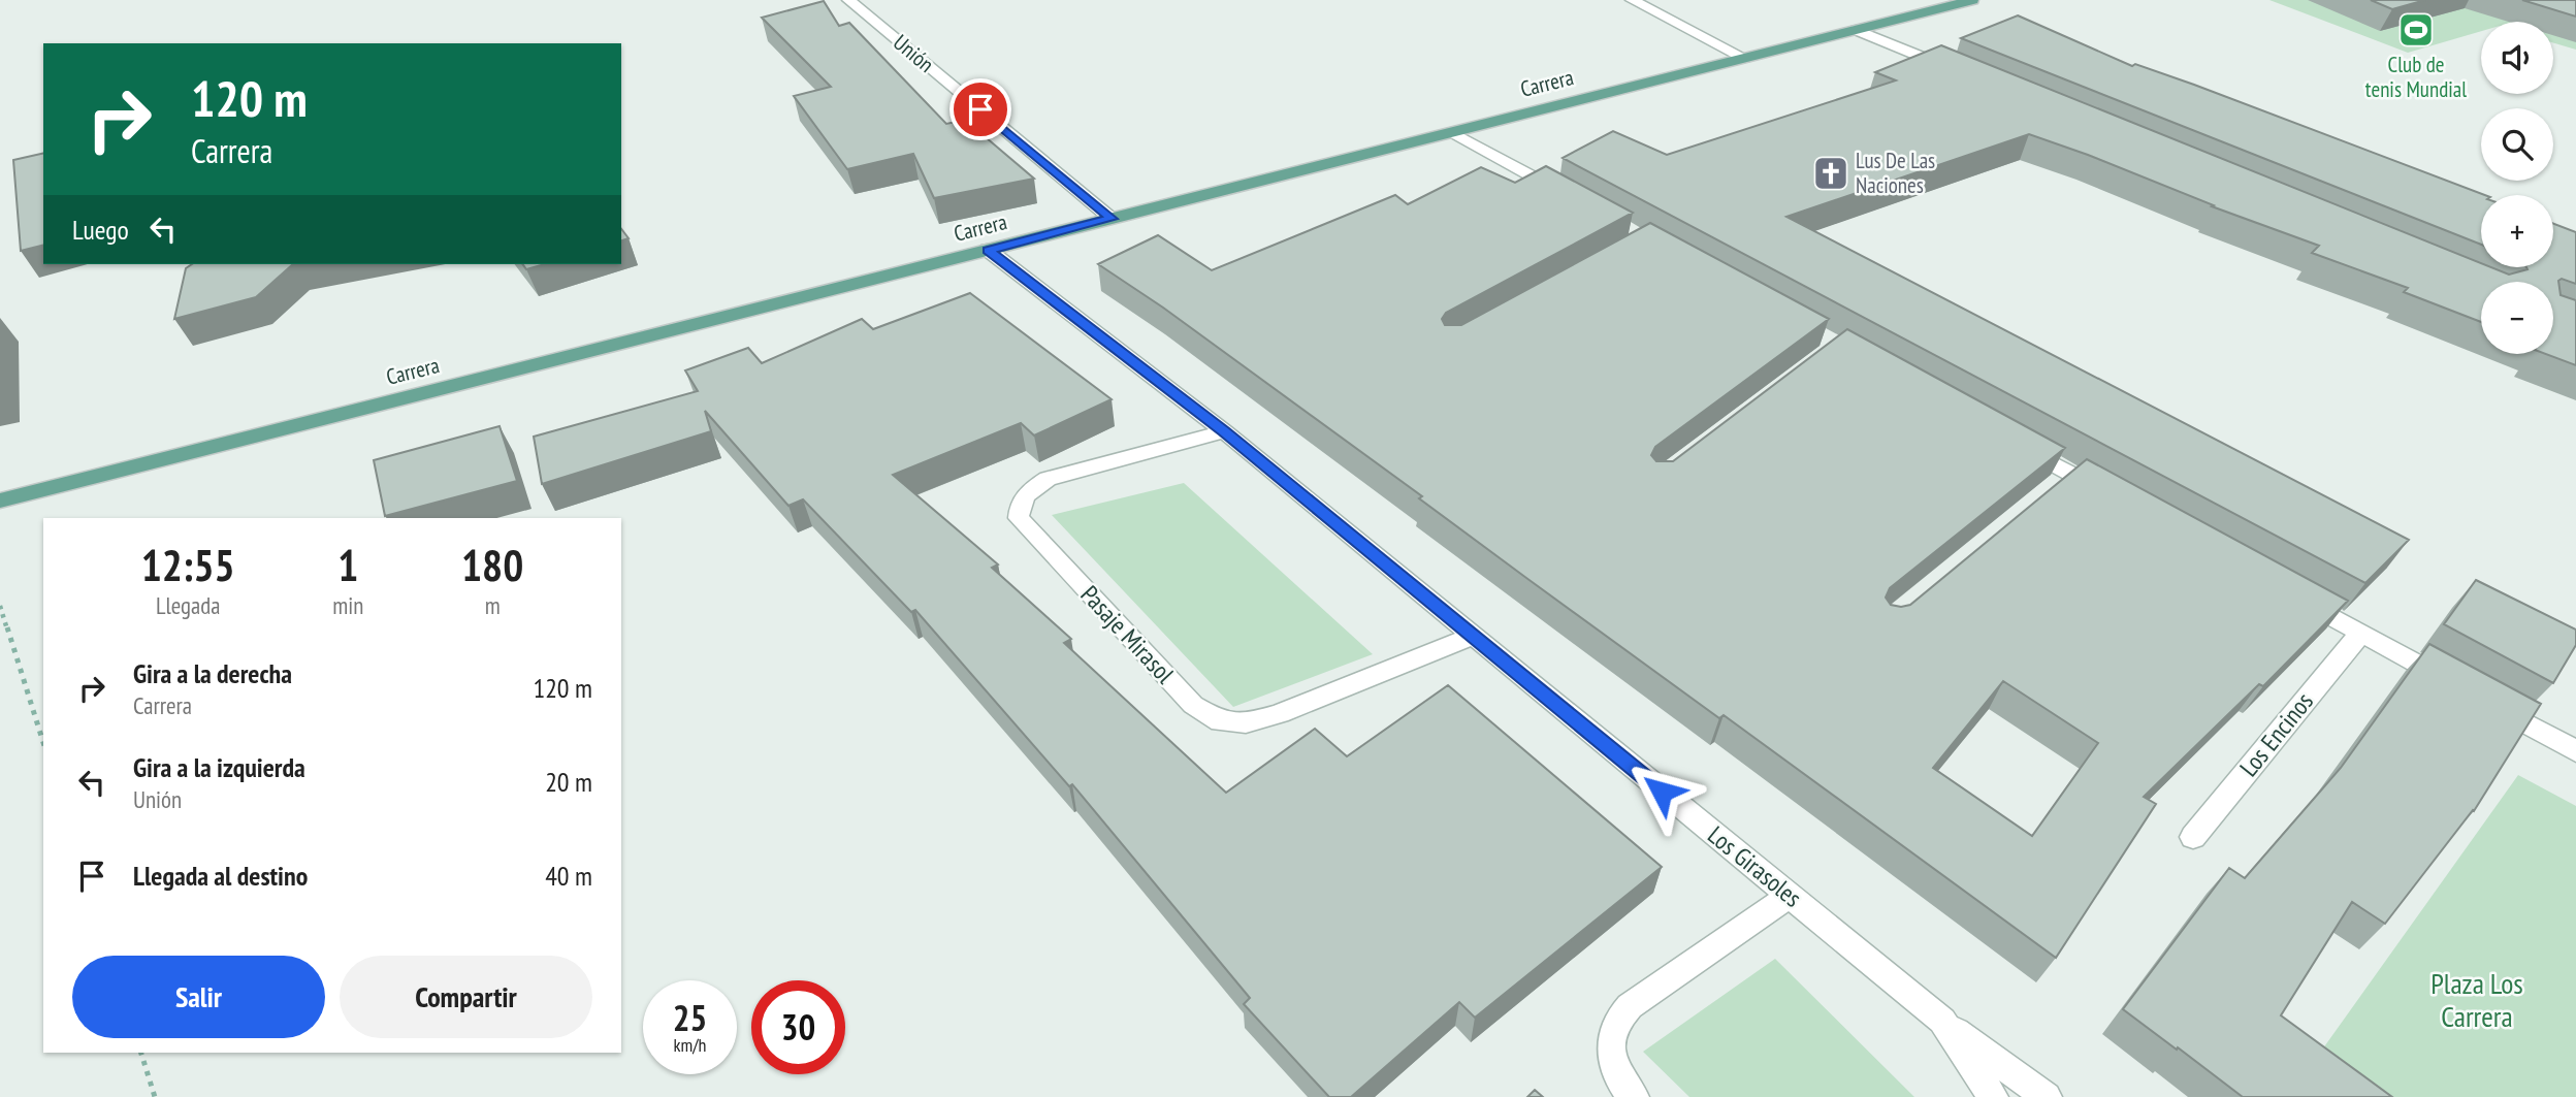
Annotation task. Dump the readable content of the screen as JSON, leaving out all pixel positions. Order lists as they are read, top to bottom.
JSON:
{
  "streets": {
    "main road": ["Carrera"],
    "street": [
      "Unión",
      "Pasaje Mirasol",
      "Los Encinos",
      "Los Girasoles"
    ]
  },
  "crossings": [
    ["Unión", "Carrera"],
    ["Carrera", "Los Girasoles"],
    ["Pasaje Mirasol", "Los Girasoles"]
  ],
  "parks": ["Plaza Los Carrera"],
  "places": {
    "sports": ["Club de tenis Mundial"],
    "church": ["Lus De Las Naciones"]
  },
  "page": {
    "map_buttons": ["+", "−"],
    "turn": ["120 m", "Carrera"],
    "then": "Luego",
    "eta": [
      "12:55",
      "Llegada",
      "1",
      "min",
      "180",
      "m"
    ],
    "list": [
      {
        "name": "Gira a la derecha",
        "note": "Carrera",
        "value": "120 m"
      },
      {
        "name": "Gira a la izquierda",
        "note": "Unión",
        "value": "20 m"
      },
      {
        "name": "Llegada al destino",
        "value": "40 m"
      }
    ],
    "buttons": ["Salir", "Compartir"],
    "speed": "25 km/h",
    "limit": "30"
  }
}
